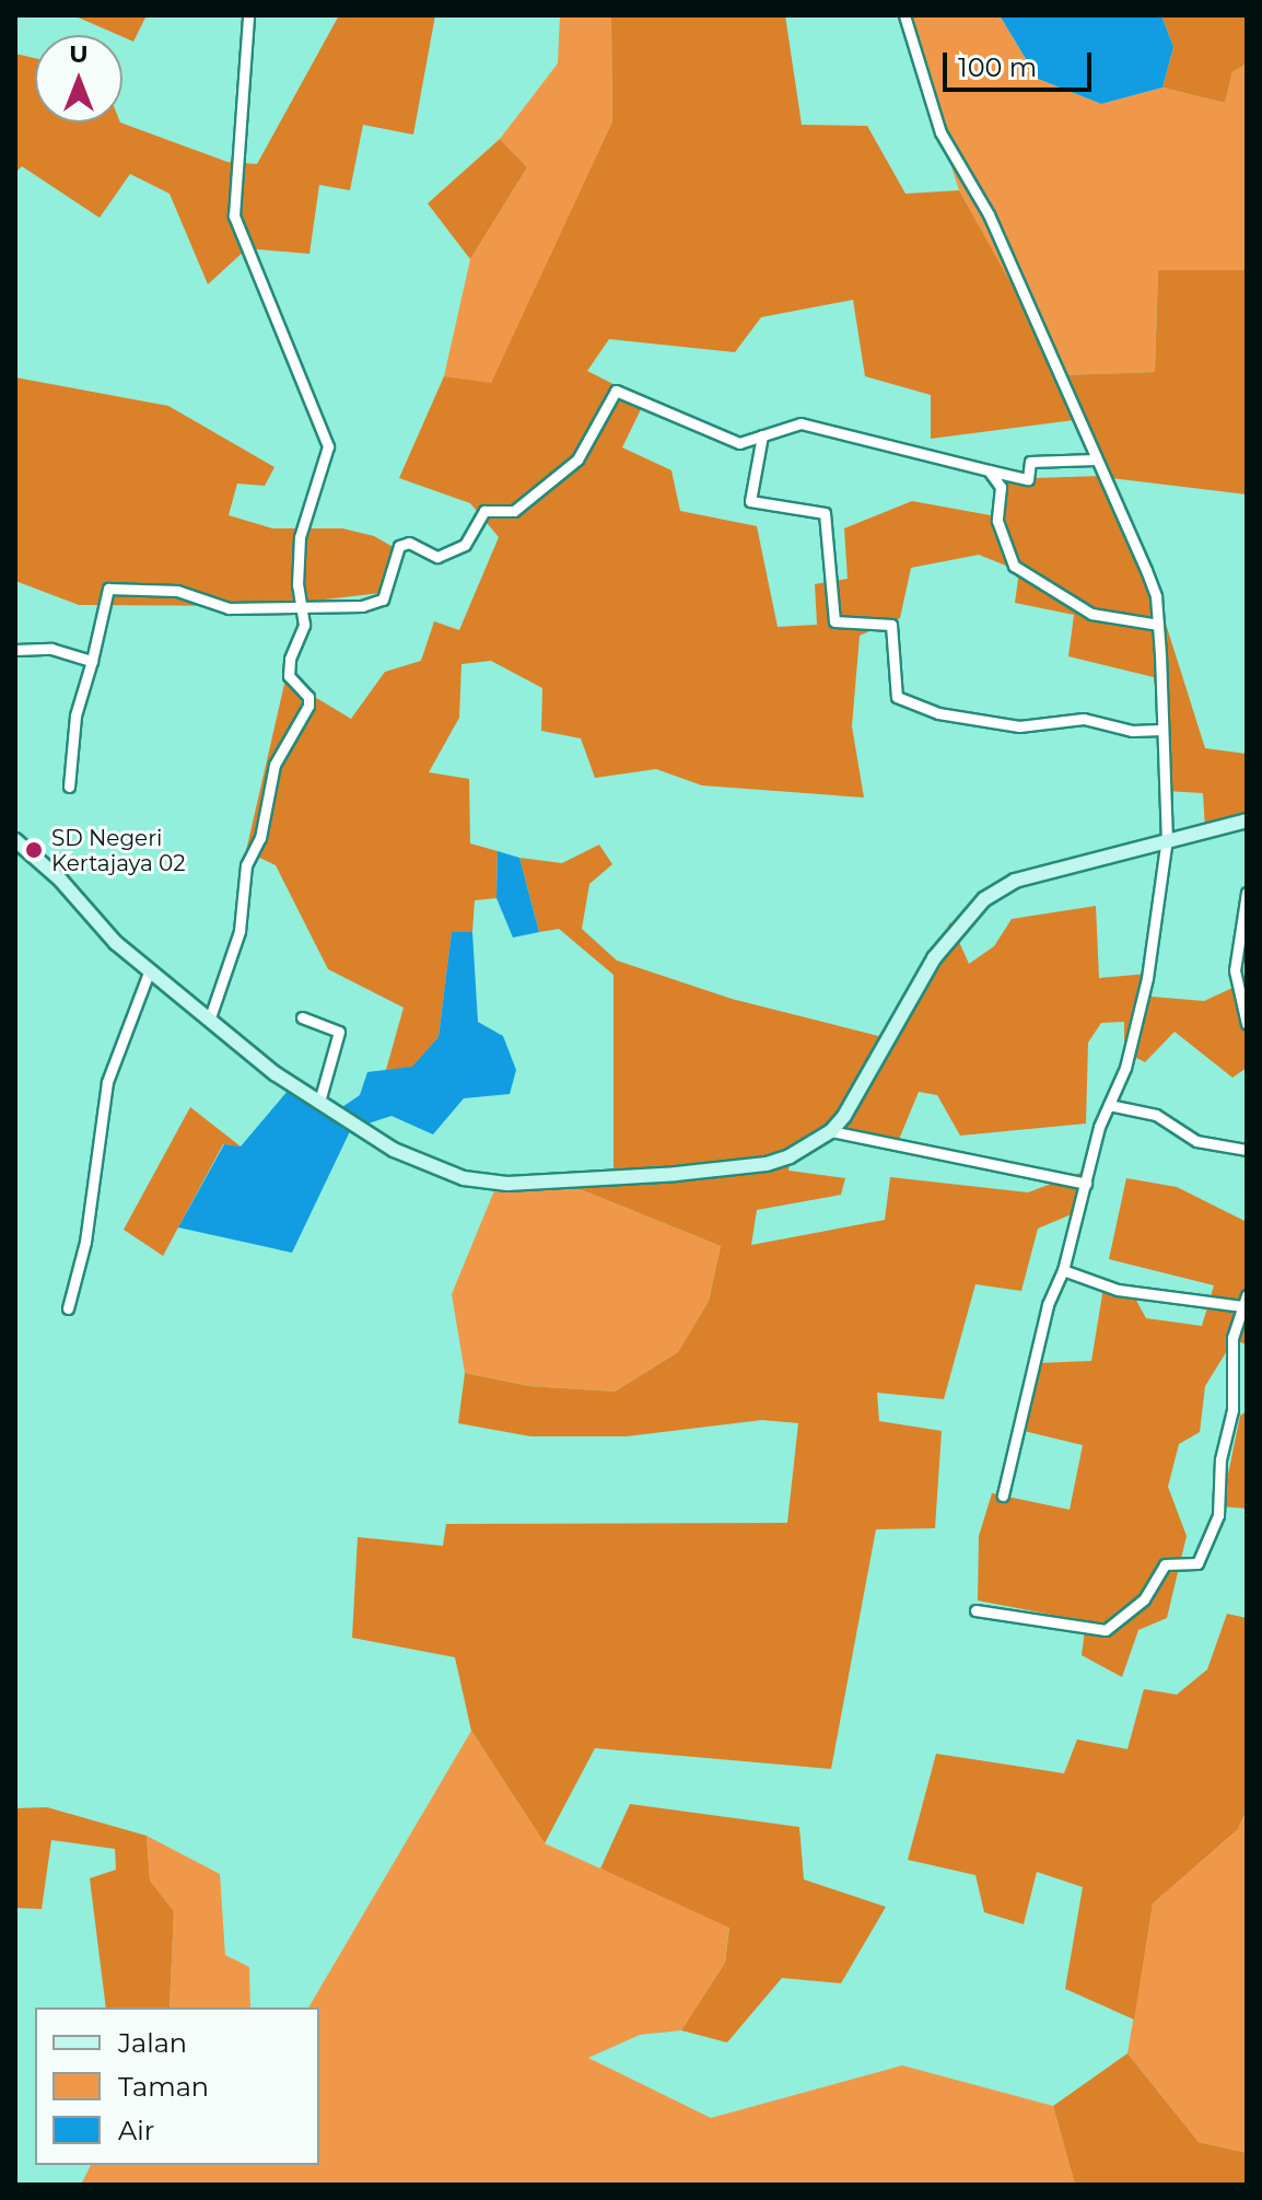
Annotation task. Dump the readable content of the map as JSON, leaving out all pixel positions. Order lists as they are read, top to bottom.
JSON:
{
  "places": ["SD Negeri Kertajaya 02"],
  "legend": ["Jalan", "Taman", "Air"],
  "scale_bar": "100 m",
  "north": "top"
}
